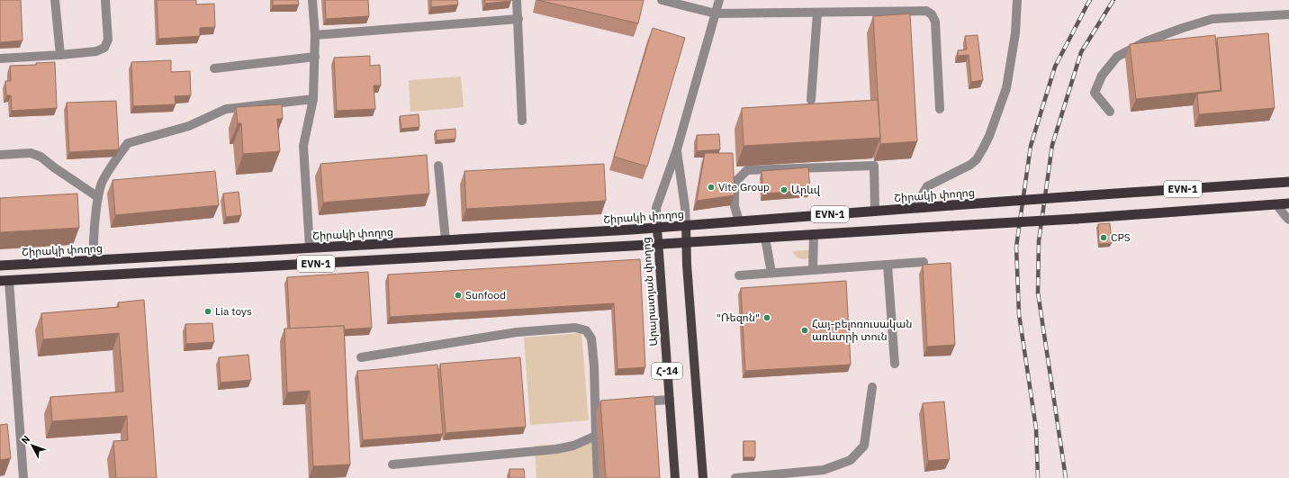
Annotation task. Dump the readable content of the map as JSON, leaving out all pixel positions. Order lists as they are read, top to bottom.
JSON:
{
  "streets": {
    "highway": ["EVN-1", "Շիրակի փողոց"],
    "main road": ["Արարատյան փողոց", "Հ-14"]
  },
  "crossings": [
    ["EVN-1", "Արարատյան փողոց"],
    ["Շիրակի փողոց", "Արարատյան փողոց"]
  ],
  "places": [
    "Vite Group",
    "Արևվ",
    "CPS",
    "Sunfood",
    "Lia toys",
    "\"Ռեզոն\"",
    "Հայ-բելոռուսական առևտրի տուն"
  ],
  "north": "top left"
}
